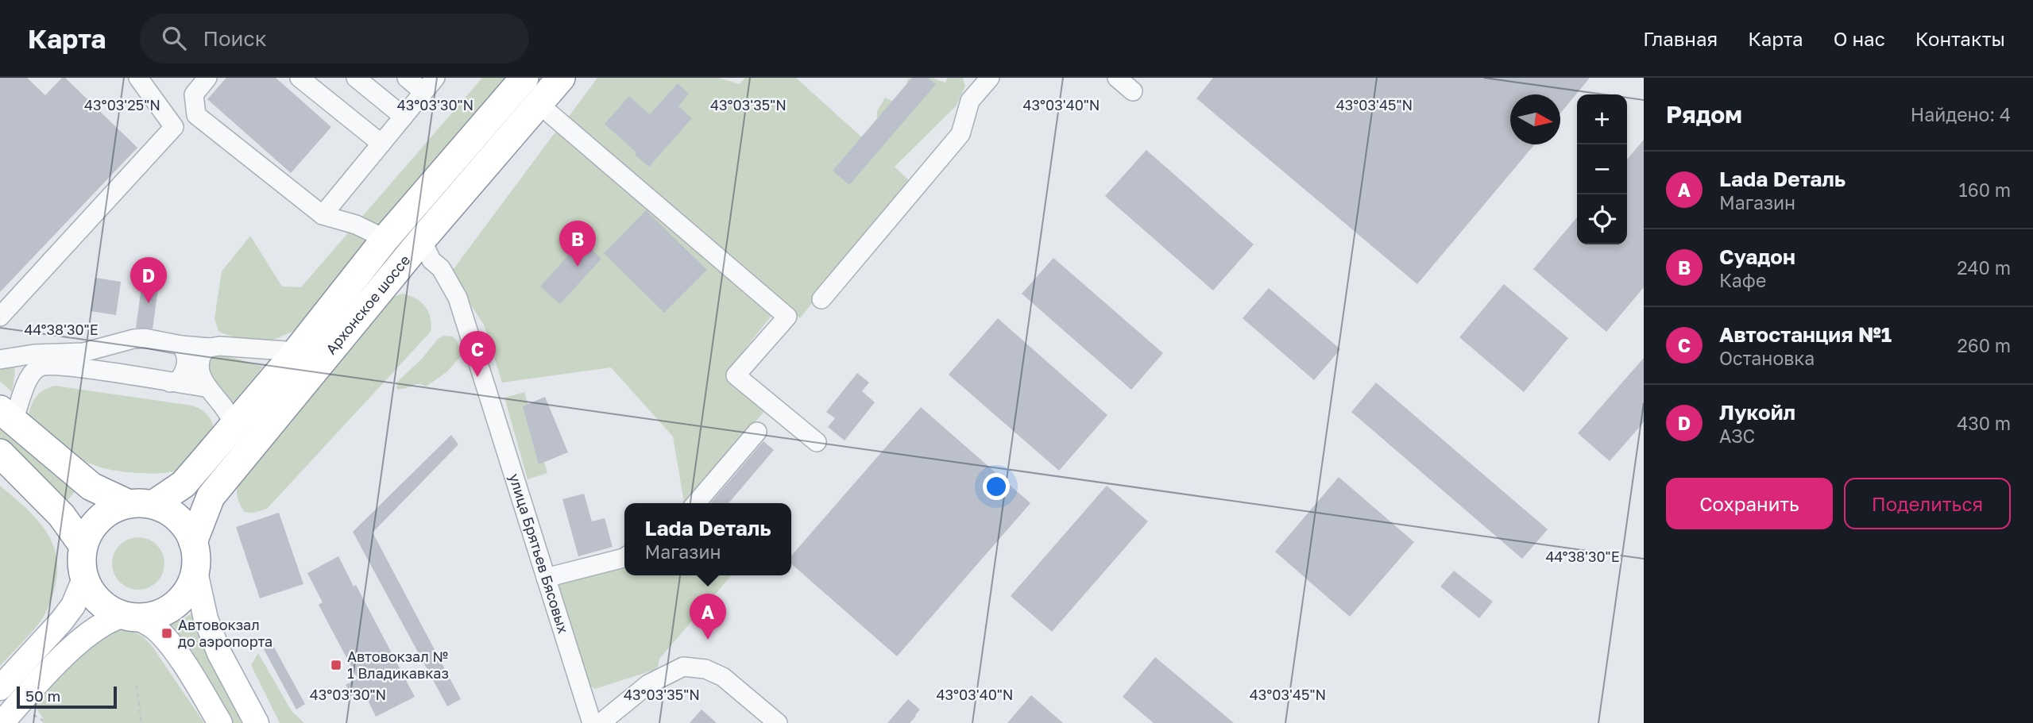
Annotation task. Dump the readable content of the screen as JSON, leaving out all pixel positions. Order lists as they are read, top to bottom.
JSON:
{
  "streets": {
    "highway": ["Архонское шоссе"],
    "street": ["улица Брятьев Бясовых"]
  },
  "crossings": [
    ["Архонское шоссе", "улица Брятьев Бясовых"]
  ],
  "places": {
    "transit": ["Автовокзал до аэропорта", "Автовокзал № 1 Владикавказ"]
  },
  "scale_bar": "50 m",
  "north": "right",
  "page": {
    "header": "Карта",
    "search": "Поиск",
    "nav": [
      "Главная",
      "Карта",
      "О нас",
      "Контакты"
    ],
    "heading": ["Рядом", "Найдено: 4"],
    "map_buttons": ["+", "−"],
    "list": [
      {
        "mark": "A",
        "name": "Lada Dеталь",
        "note": "Магазин",
        "value": "160 m"
      },
      {
        "mark": "B",
        "name": "Суадон",
        "note": "Кафе",
        "value": "240 m"
      },
      {
        "mark": "C",
        "name": "Автостанция №1",
        "note": "Остановка",
        "value": "260 m"
      },
      {
        "mark": "D",
        "name": "Лукойл",
        "note": "АЗС",
        "value": "430 m"
      }
    ],
    "pins": [
      "B",
      "D",
      "C",
      "A"
    ],
    "buttons": ["Сохранить", "Поделиться"],
    "popup": ["Lada Dеталь", "Магазин"],
    "scale": "50 m"
  },
  "coordinates": [
    "43°03'25\"N",
    "43°03'30\"N",
    "43°03'35\"N",
    "43°03'40\"N",
    "43°03'45\"N",
    "44°38'30\"E"
  ]
}
